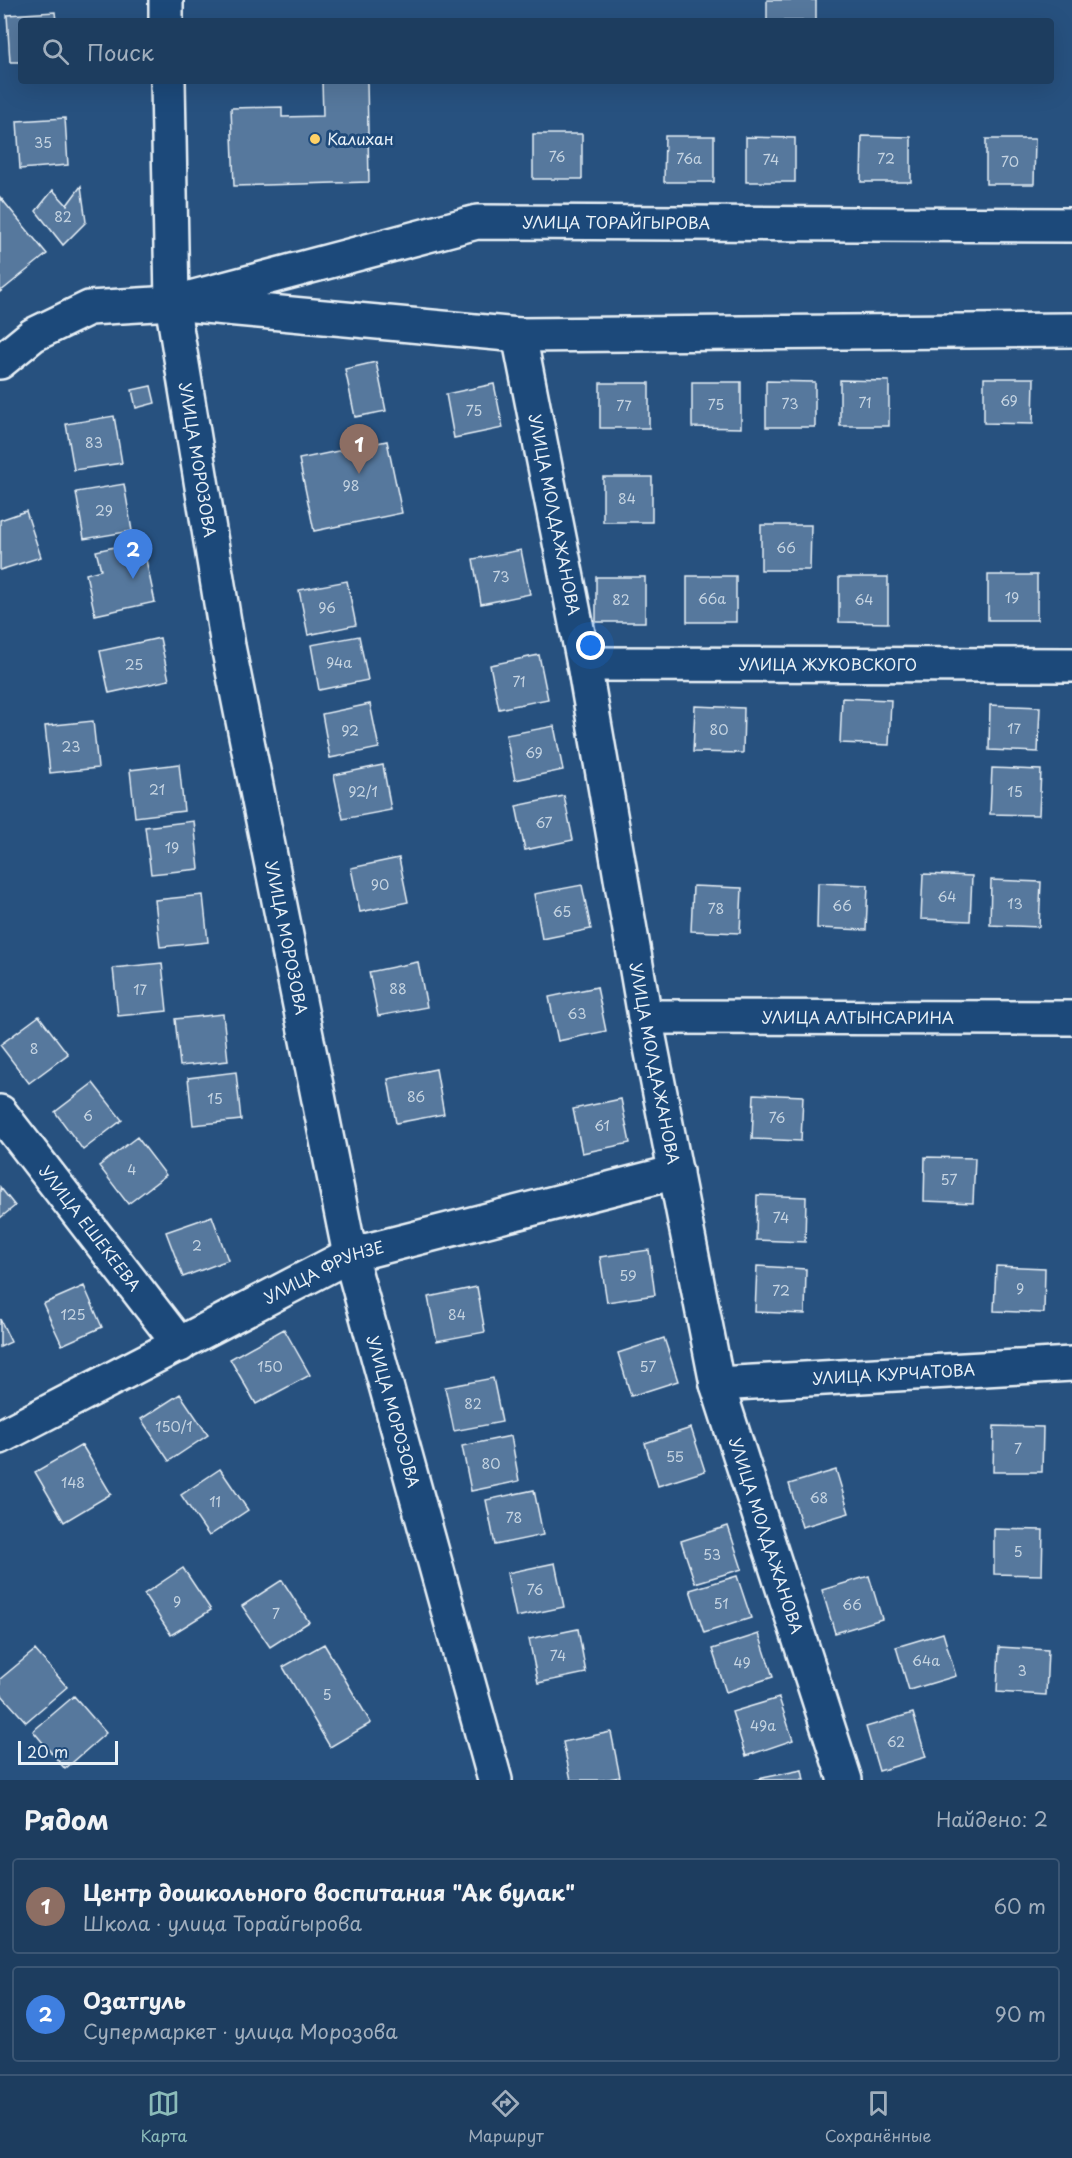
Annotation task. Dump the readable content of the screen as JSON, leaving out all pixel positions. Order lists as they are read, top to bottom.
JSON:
{
  "streets": {
    "street": [
      "УЛИЦА ТОРАЙГЫРОВА",
      "УЛИЦА МОРОЗОВА",
      "УЛИЦА МОЛДАЖАНОВА",
      "УЛИЦА ЖУКОВСКОГО",
      "УЛИЦА АЛТЫНСАРИНА",
      "УЛИЦА ЕШЕКЕЕВА",
      "УЛИЦА ФРУНЗЕ",
      "УЛИЦА КУРЧАТОВА"
    ]
  },
  "crossings": [
    ["УЛИЦА ТОРАЙГЫРОВА", "УЛИЦА МОРОЗОВА"],
    ["УЛИЦА ТОРАЙГЫРОВА", "УЛИЦА МОЛДАЖАНОВА"],
    ["УЛИЦА МОРОЗОВА", "УЛИЦА ФРУНЗЕ"],
    ["УЛИЦА МОЛДАЖАНОВА", "УЛИЦА ЖУКОВСКОГО"],
    ["УЛИЦА МОЛДАЖАНОВА", "УЛИЦА АЛТЫНСАРИНА"],
    ["УЛИЦА МОЛДАЖАНОВА", "УЛИЦА ФРУНЗЕ"],
    ["УЛИЦА МОЛДАЖАНОВА", "УЛИЦА КУРЧАТОВА"],
    ["УЛИЦА ЕШЕКЕЕВА", "УЛИЦА ФРУНЗЕ"]
  ],
  "places": ["Калихан"],
  "house_numbers": [
    "35",
    "76",
    "76а",
    "72",
    "74",
    "70",
    "82",
    "69",
    "71",
    "73",
    "75",
    "77",
    "75",
    "83",
    "98",
    "84",
    "29",
    "66",
    "73",
    "19",
    "66а",
    "82",
    "64",
    "96",
    "94а",
    "25",
    "71",
    "17",
    "80",
    "92",
    "23",
    "69",
    "21",
    "92/1",
    "15",
    "67",
    "19",
    "90",
    "64",
    "13",
    "66",
    "78",
    "65",
    "88",
    "17",
    "63",
    "8",
    "86",
    "15",
    "6",
    "76",
    "61",
    "4",
    "57",
    "74",
    "2",
    "59",
    "9",
    "72",
    "125",
    "84",
    "150",
    "57",
    "82",
    "150/1",
    "7",
    "55",
    "80",
    "148",
    "68",
    "11",
    "78",
    "5",
    "53",
    "76",
    "9",
    "51",
    "66",
    "7",
    "74",
    "64а",
    "49",
    "3",
    "5",
    "49а",
    "62"
  ],
  "scale_bar": "20 m",
  "page": {
    "search": "Поиск",
    "pins": ["1", "2"],
    "scale": "20 m",
    "heading": ["Рядом", "Найдено: 2"],
    "list": [
      {
        "mark": "1",
        "name": "Центр дошкольного воспитания \"Ак булак\"",
        "note": "Школа · улица Торайгырова",
        "value": "60 m"
      },
      {
        "mark": "2",
        "name": "Oзатгуль",
        "note": "Супермаркет · улица Морозова",
        "value": "90 m"
      }
    ],
    "nav": ["Карта", "Маршрут", "Сохранённые"]
  }
}
